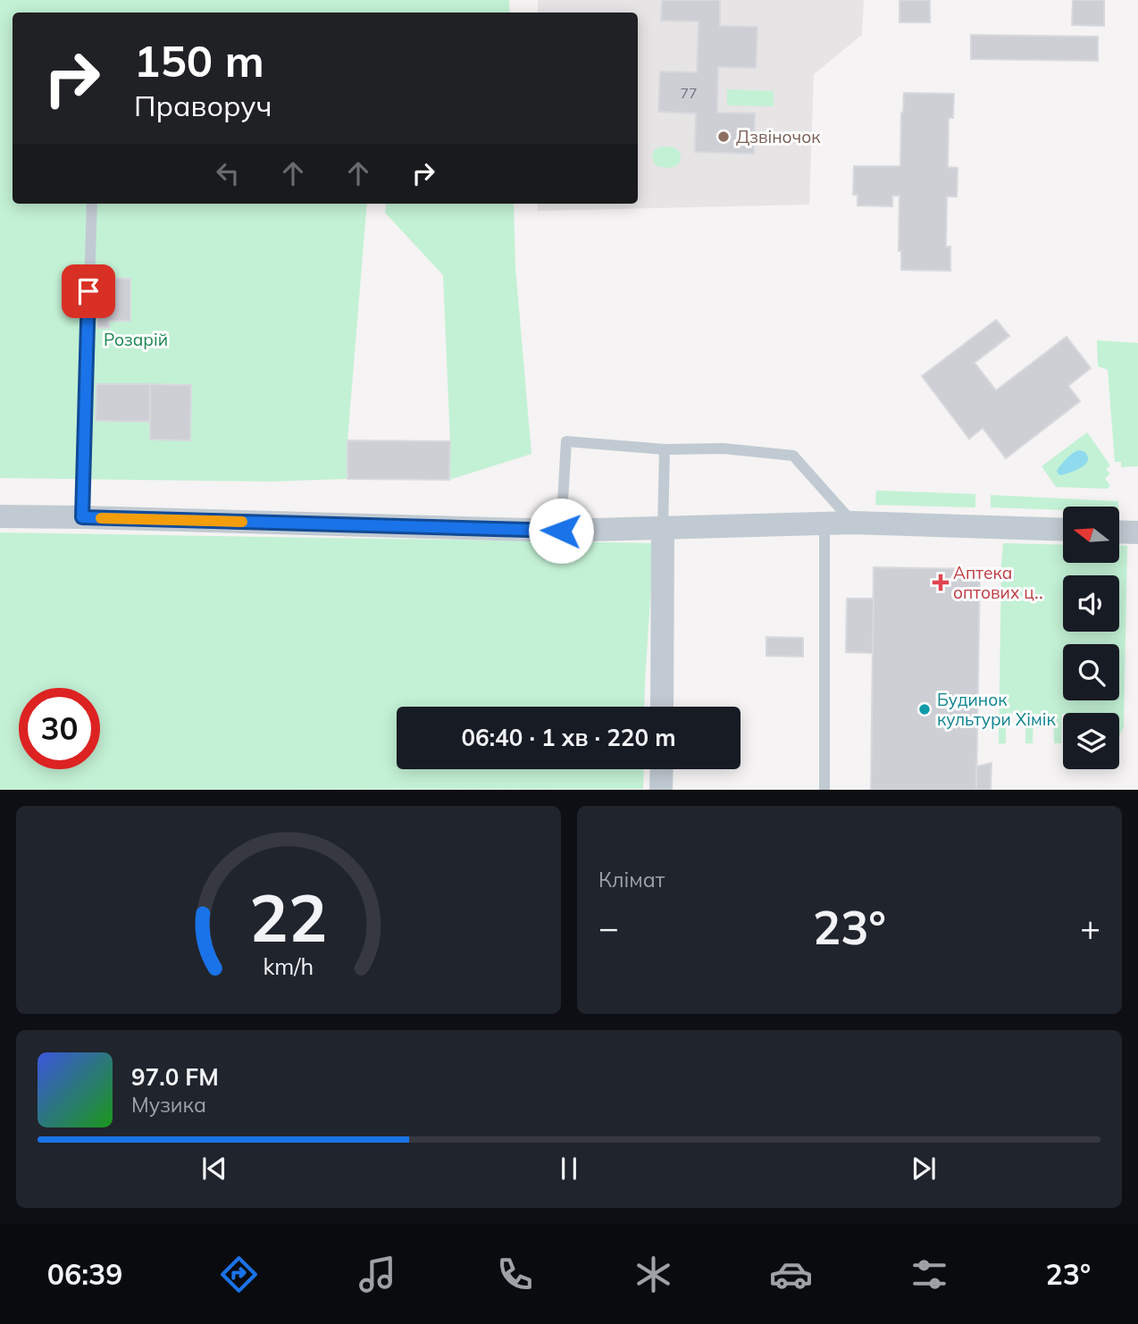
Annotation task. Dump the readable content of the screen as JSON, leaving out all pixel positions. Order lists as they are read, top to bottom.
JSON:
{
  "parks": ["Розарій"],
  "places": {
    "other": ["Дзвіночок", "Будинок культури Хімік"],
    "health": ["Аптека оптових ц‥"]
  },
  "house_numbers": ["77"],
  "north": "left",
  "page": {
    "turn": ["150 m", "Праворуч"],
    "limit": "30",
    "trip": "06:40 · 1 хв · 220 m",
    "tile": "Клімат",
    "heat": ["−", "23°", "+"],
    "song": ["97.0 FM", "Музика"],
    "tabs": ["06:39", "23°"],
    "gauge": ["22", "km/h"]
  }
}
